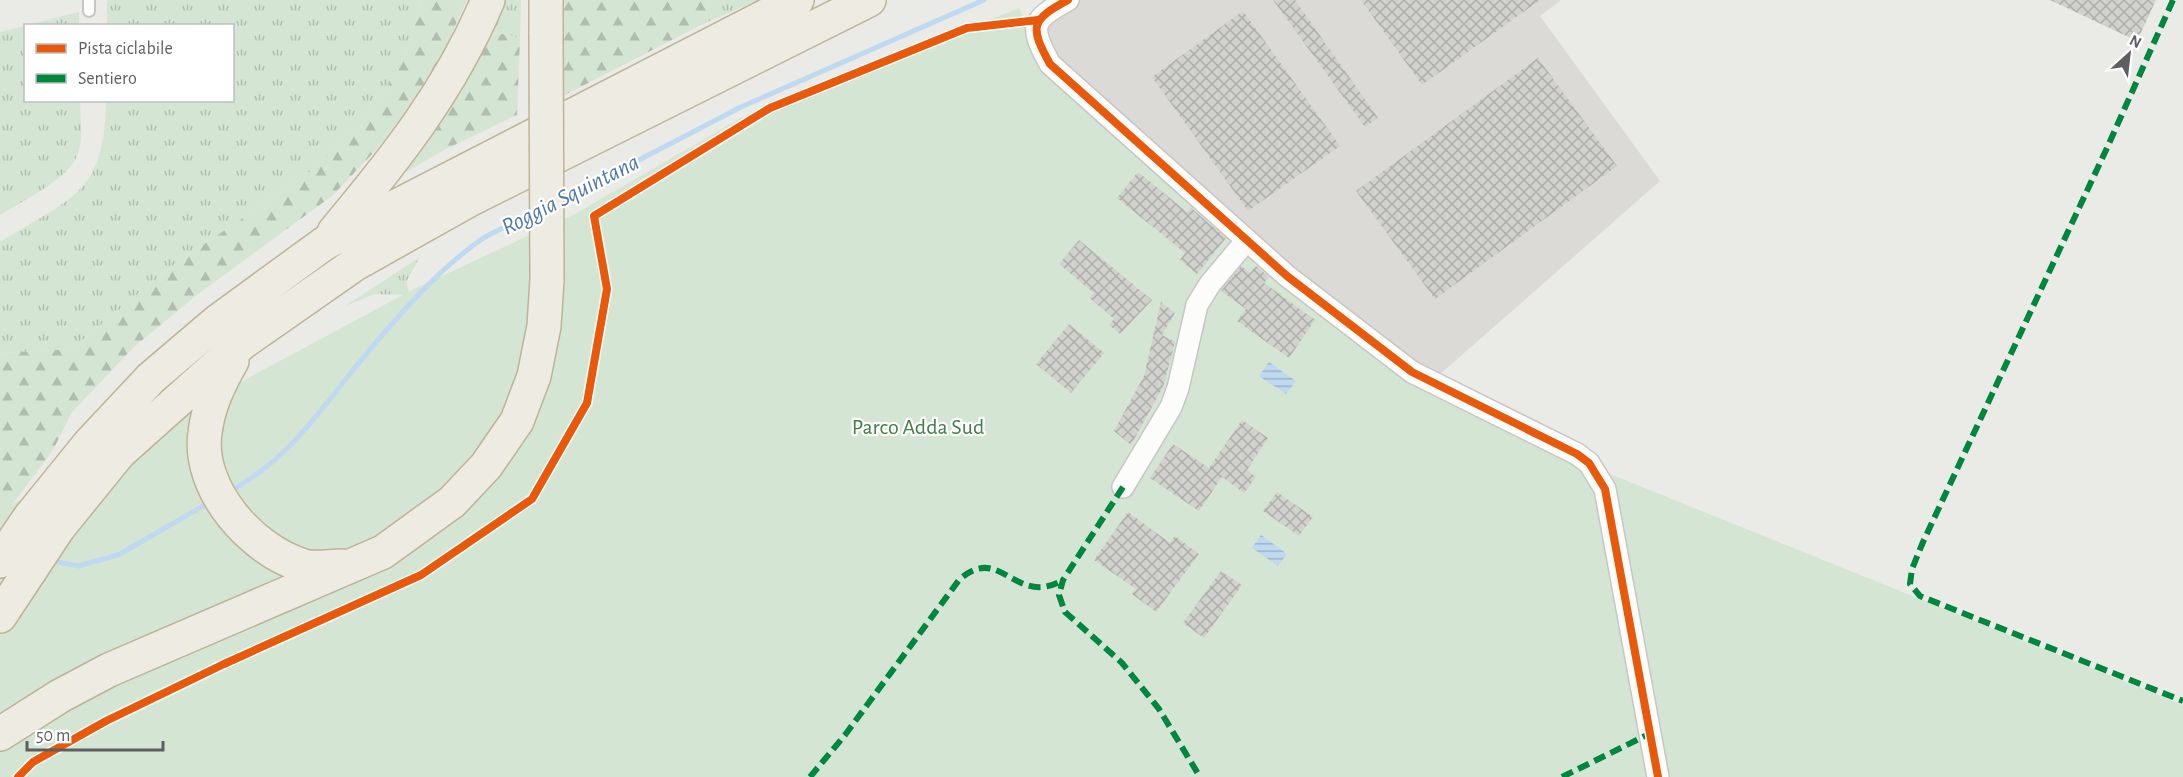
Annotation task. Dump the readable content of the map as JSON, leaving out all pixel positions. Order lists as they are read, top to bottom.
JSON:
{
  "water": ["Roggia Squintana"],
  "parks": ["Parco Adda Sud"],
  "legend": ["Pista ciclabile", "Sentiero"],
  "scale_bar": "50 m",
  "north": "top right"
}
